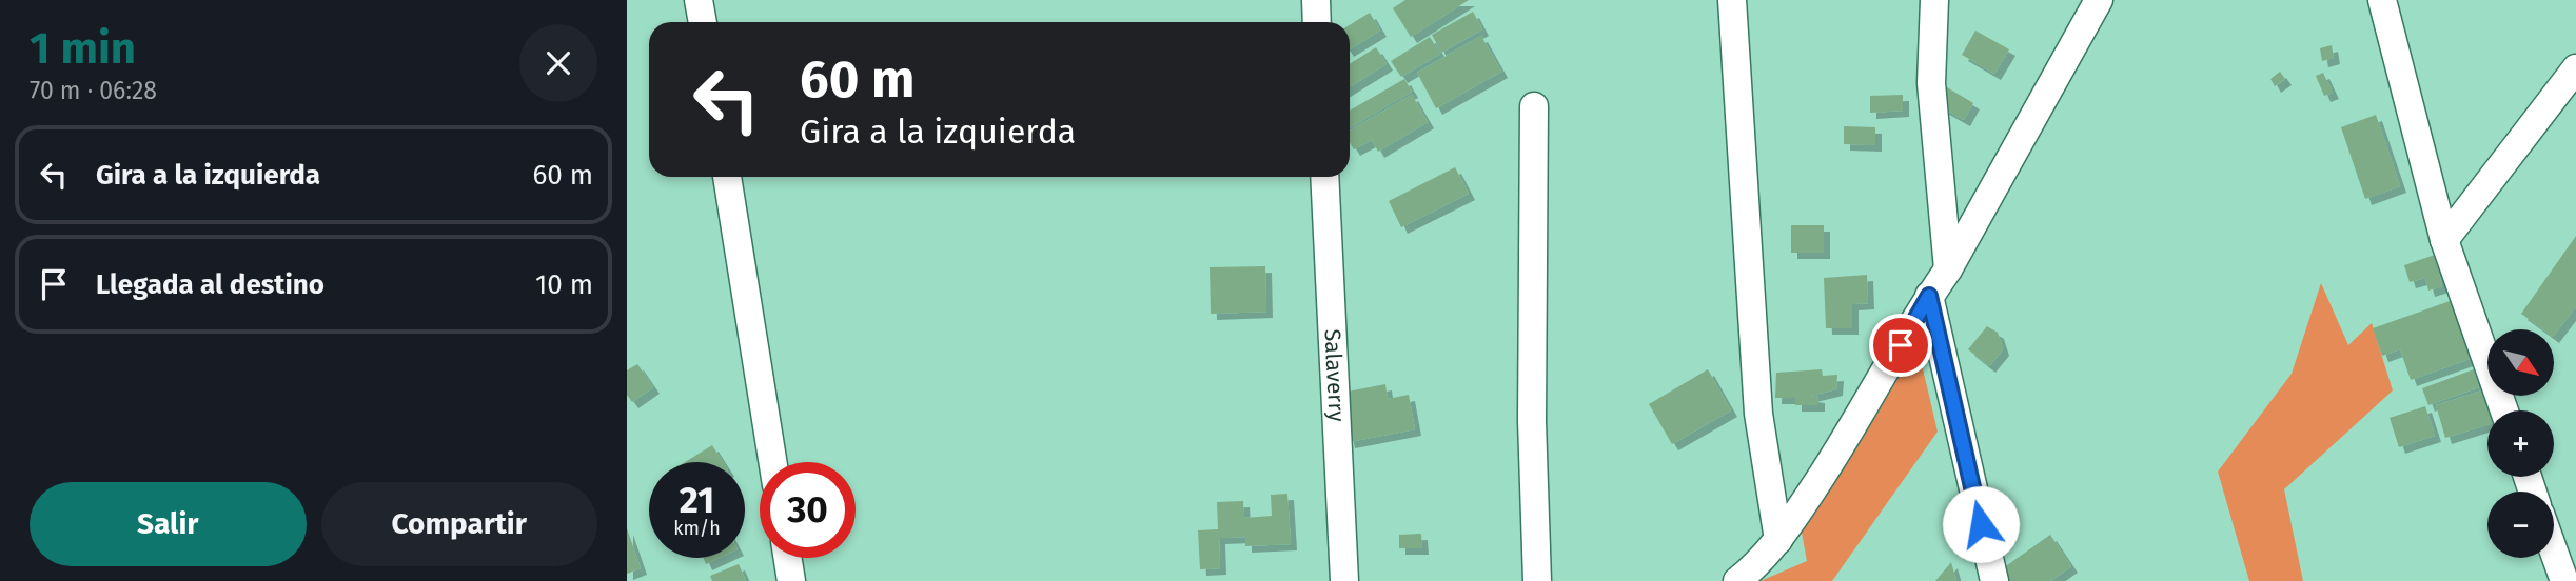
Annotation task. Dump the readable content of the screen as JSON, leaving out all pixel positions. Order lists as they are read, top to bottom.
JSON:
{
  "streets": {
    "street": ["Salaverry"]
  },
  "north": "bottom right",
  "page": {
    "heading": ["1 min", "70 m · 06:28"],
    "turn": ["60 m", "Gira a la izquierda"],
    "list": [
      {
        "name": "Gira a la izquierda",
        "value": "60 m"
      },
      {
        "name": "Llegada al destino",
        "value": "10 m"
      }
    ],
    "map_buttons": ["+", "−"],
    "speed": "21 km/h",
    "limit": "30",
    "buttons": ["Salir", "Compartir"]
  }
}
